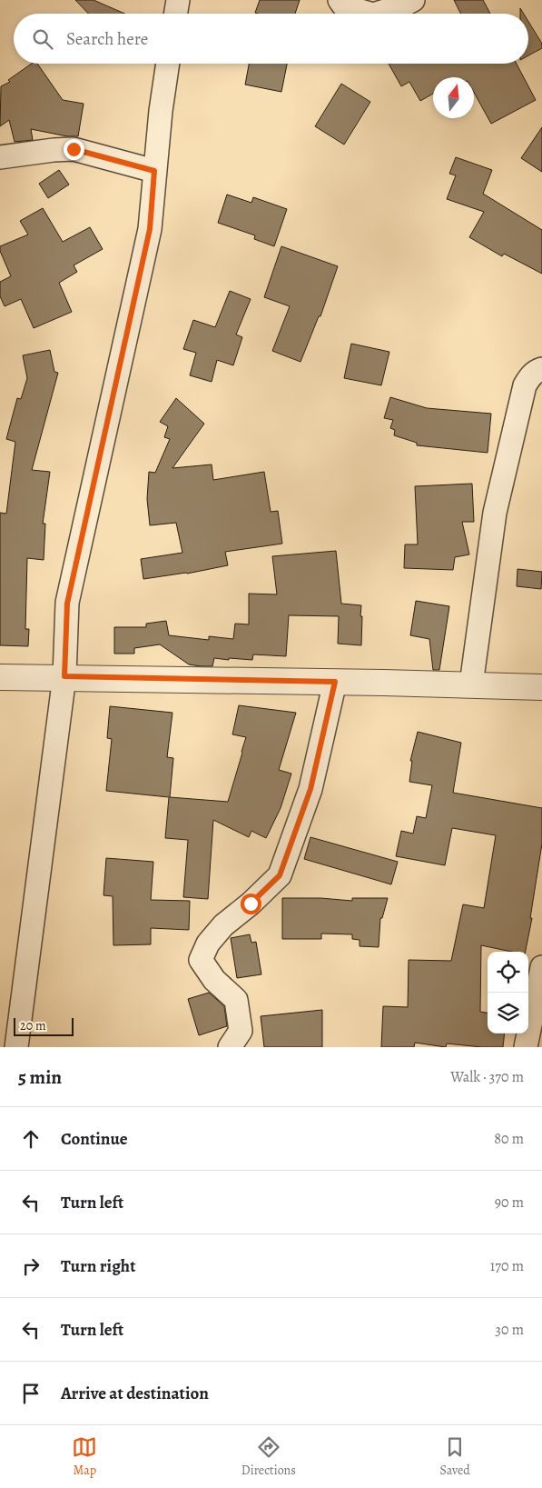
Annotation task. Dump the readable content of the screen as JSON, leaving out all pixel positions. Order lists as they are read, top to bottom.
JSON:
{
  "scale_bar": "20 m",
  "north": "top",
  "page": {
    "search": "Search here",
    "scale": "20 m",
    "heading": ["5 min", "Walk · 370 m"],
    "list": [
      ["Continue", "80 m"],
      ["Turn left", "90 m"],
      ["Turn right", "170 m"],
      ["Turn left", "30 m"],
      "Arrive at destination"
    ],
    "nav": ["Map", "Directions", "Saved"]
  }
}
